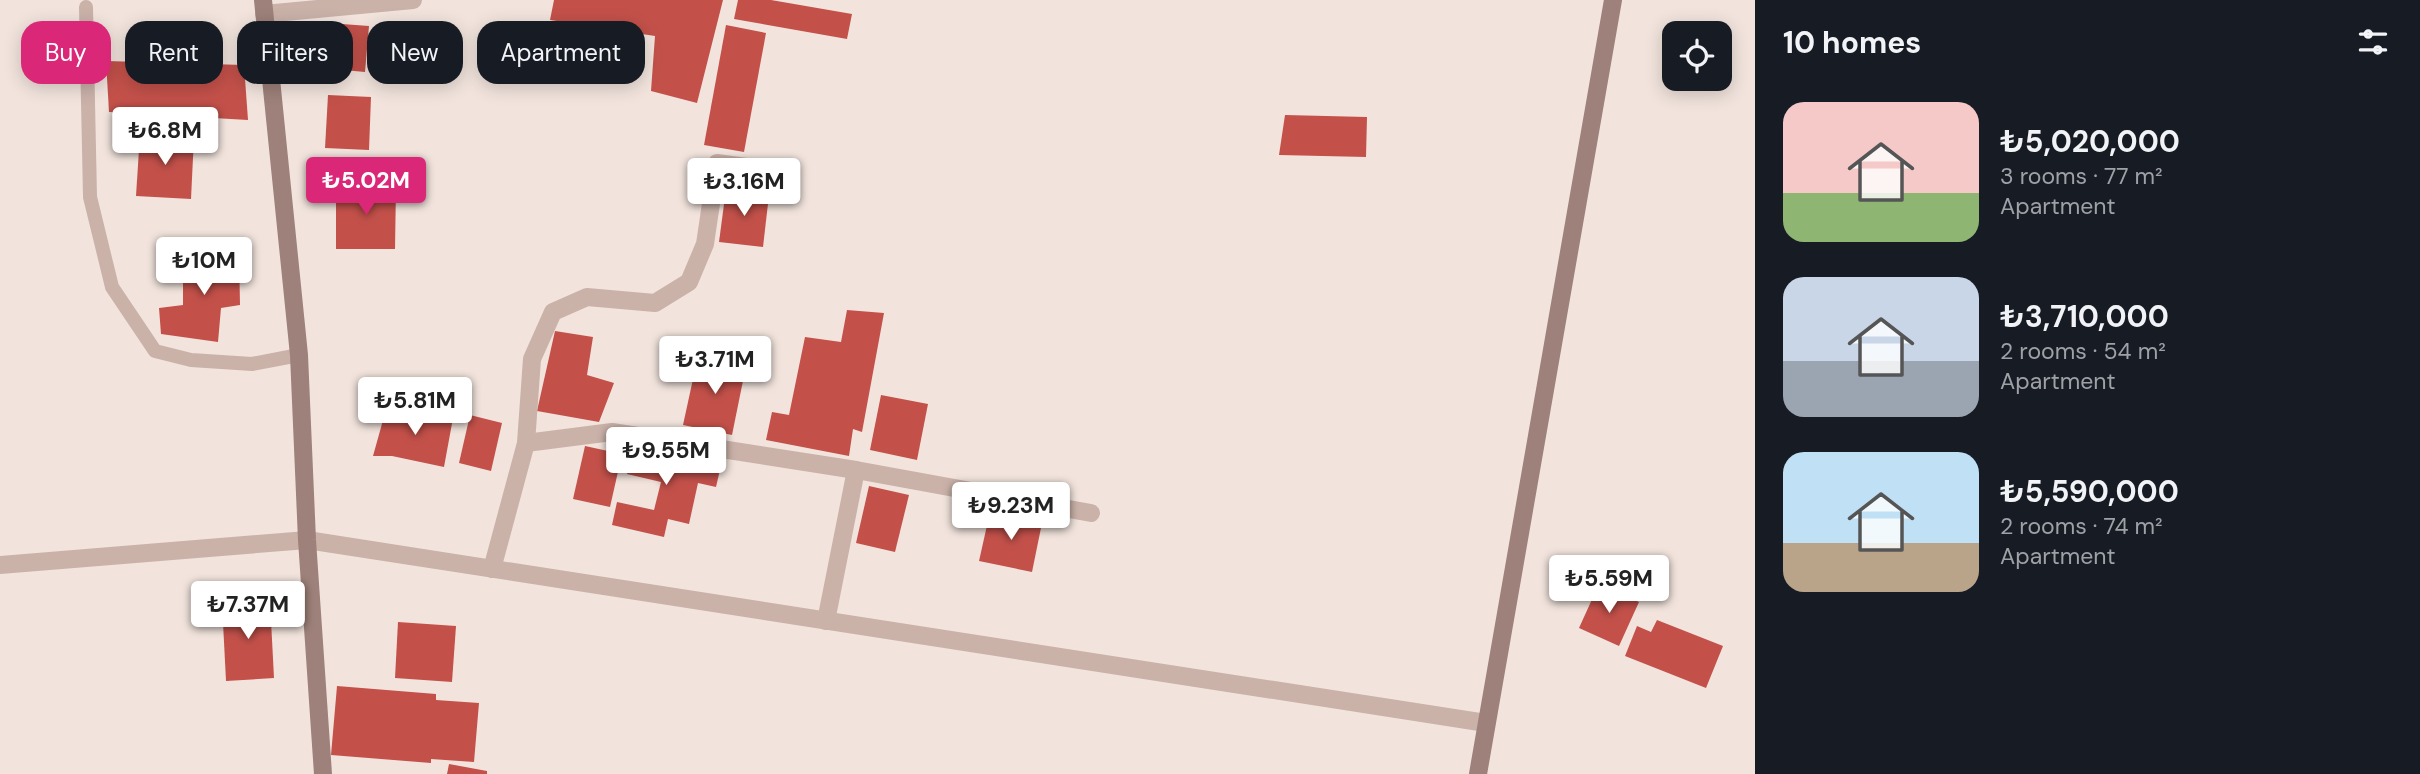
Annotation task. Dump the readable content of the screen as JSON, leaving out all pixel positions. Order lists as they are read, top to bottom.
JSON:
{
  "page": {
    "heading": "10 homes",
    "chip": [
      "Buy",
      "Rent",
      "Filters",
      "New",
      "Apartment"
    ],
    "list": [
      {
        "name": "₺5,020,000",
        "note": "3 rooms · 77 m² · Apartment"
      },
      {
        "name": "₺3,710,000",
        "note": "2 rooms · 54 m² · Apartment"
      },
      {
        "name": "₺5,590,000",
        "note": "2 rooms · 74 m² · Apartment"
      }
    ],
    "price": [
      "₺6.8M",
      "₺5.02M",
      "₺3.16M",
      "₺10M",
      "₺3.71M",
      "₺5.81M",
      "₺9.55M",
      "₺9.23M",
      "₺5.59M",
      "₺7.37M"
    ]
  }
}
